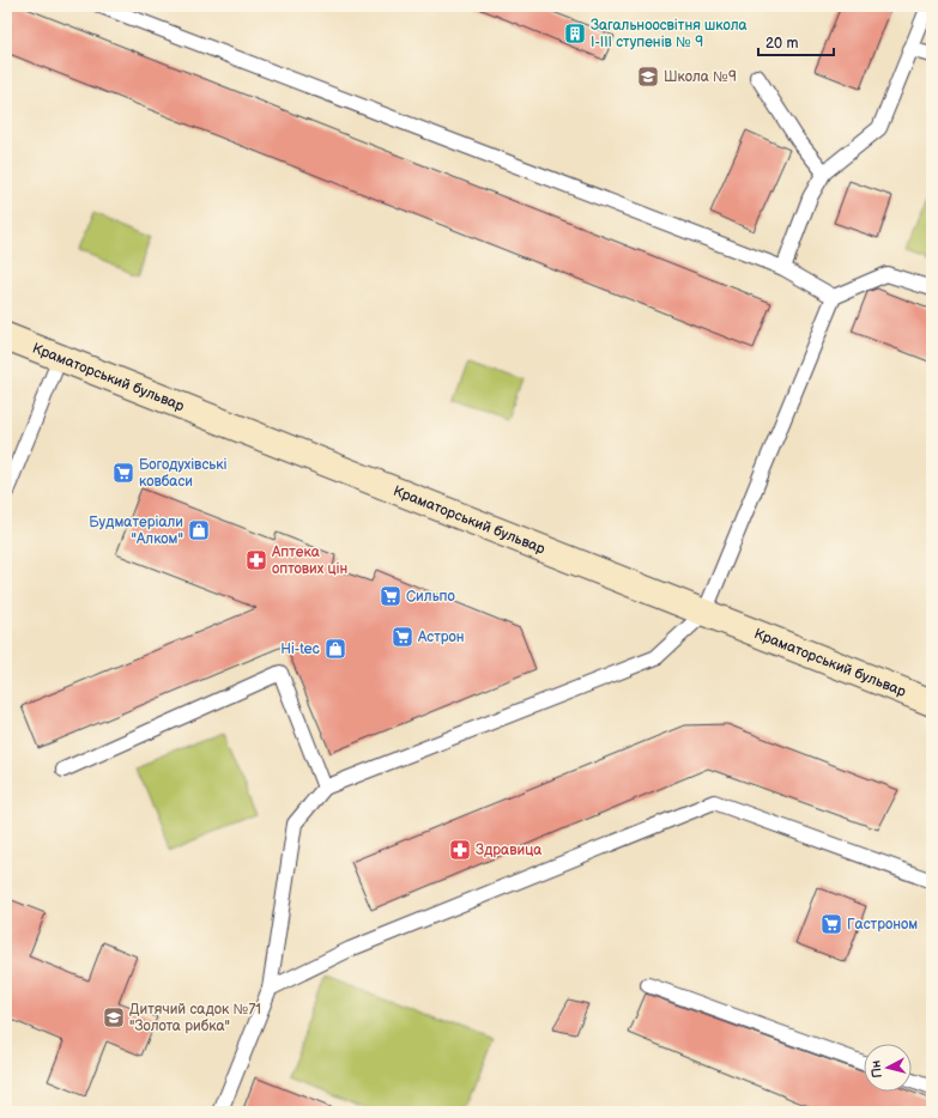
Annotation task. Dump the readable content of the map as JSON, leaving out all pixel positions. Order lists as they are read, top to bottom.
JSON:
{
  "streets": {
    "street": ["Краматорський бульвар"]
  },
  "places": {
    "building": ["Загальноосвітня школа І-ІІІ ступенів № 9"],
    "school or university": ["Школа №9", "Дитячий садок №71 \"Золота рибка\""],
    "supermarket": [
      "Богодухівські ковбаси",
      "Сильпо",
      "Астрон",
      "Гастроном"
    ],
    "shop": ["Будматеріали \"Алком\"", "Hi-tec"],
    "pharmacy": ["Аптека оптових цін", "Здравица"]
  },
  "scale_bar": "20 m",
  "north": "left"
}
